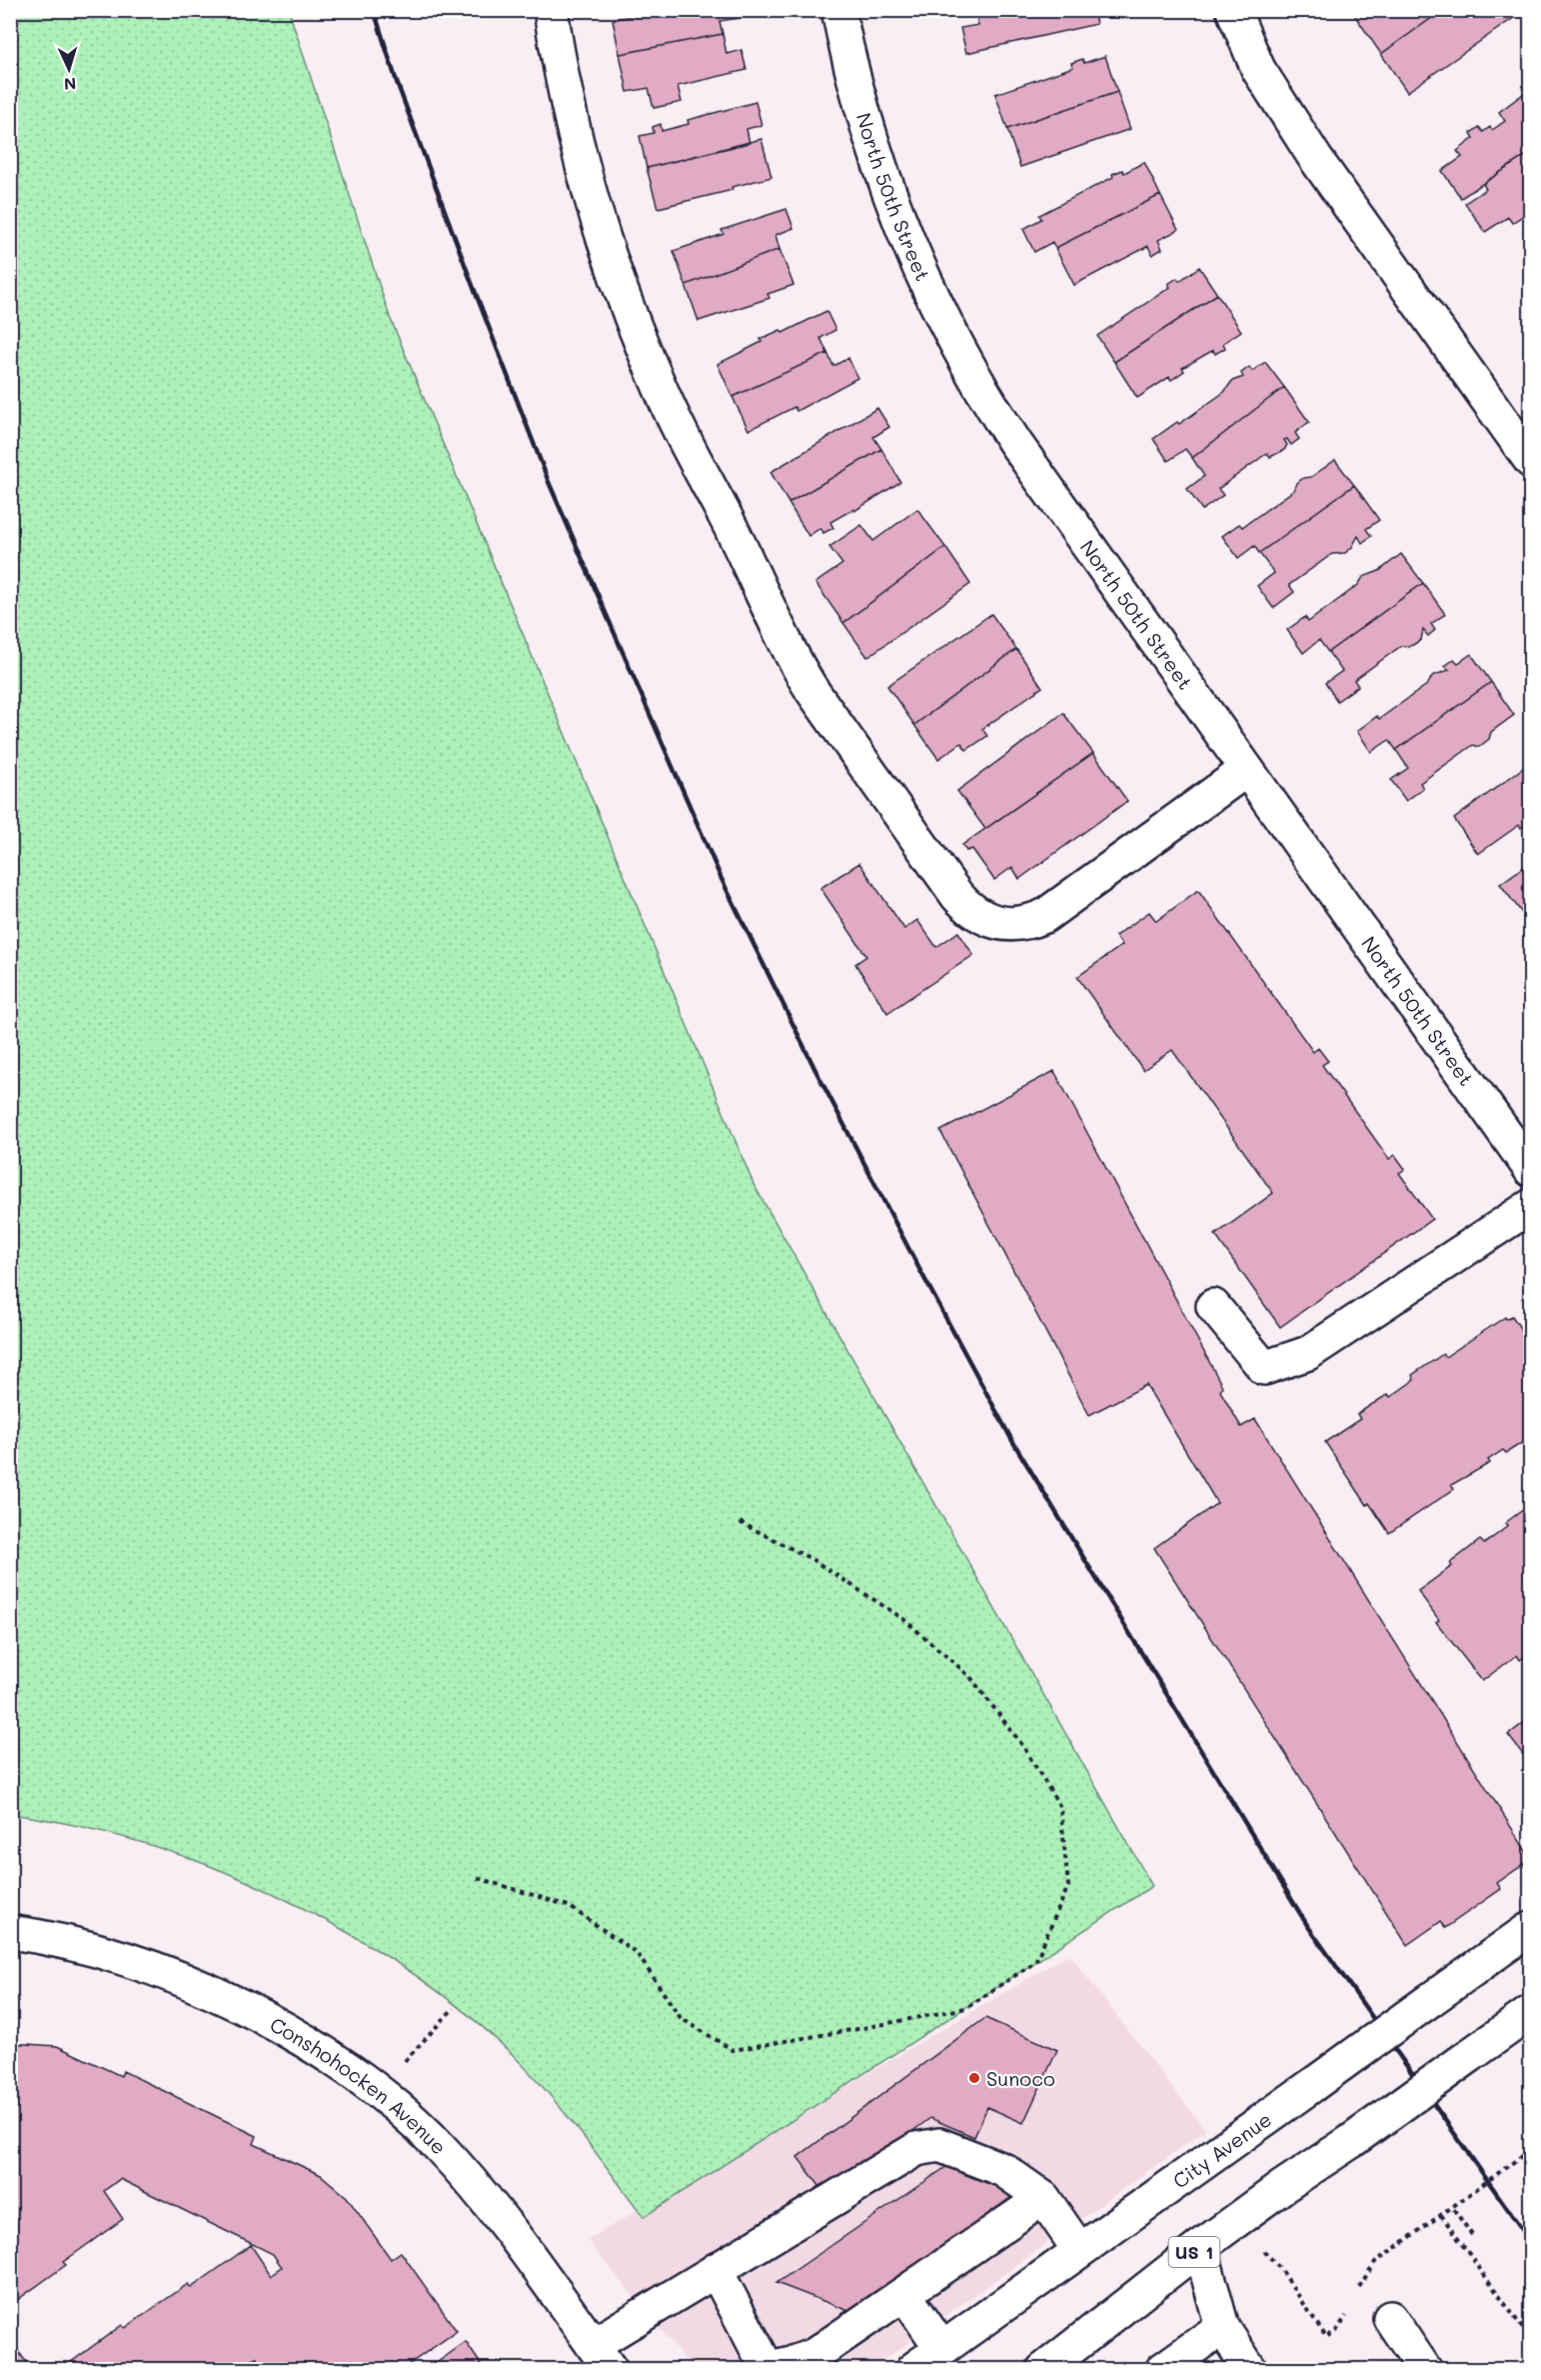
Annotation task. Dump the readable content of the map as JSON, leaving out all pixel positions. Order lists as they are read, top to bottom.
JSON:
{
  "streets": {
    "main road": [
      "North 50th Street",
      "Conshohocken Avenue",
      "City Avenue",
      "US 1"
    ]
  },
  "places": ["Sunoco"],
  "north": "bottom"
}
